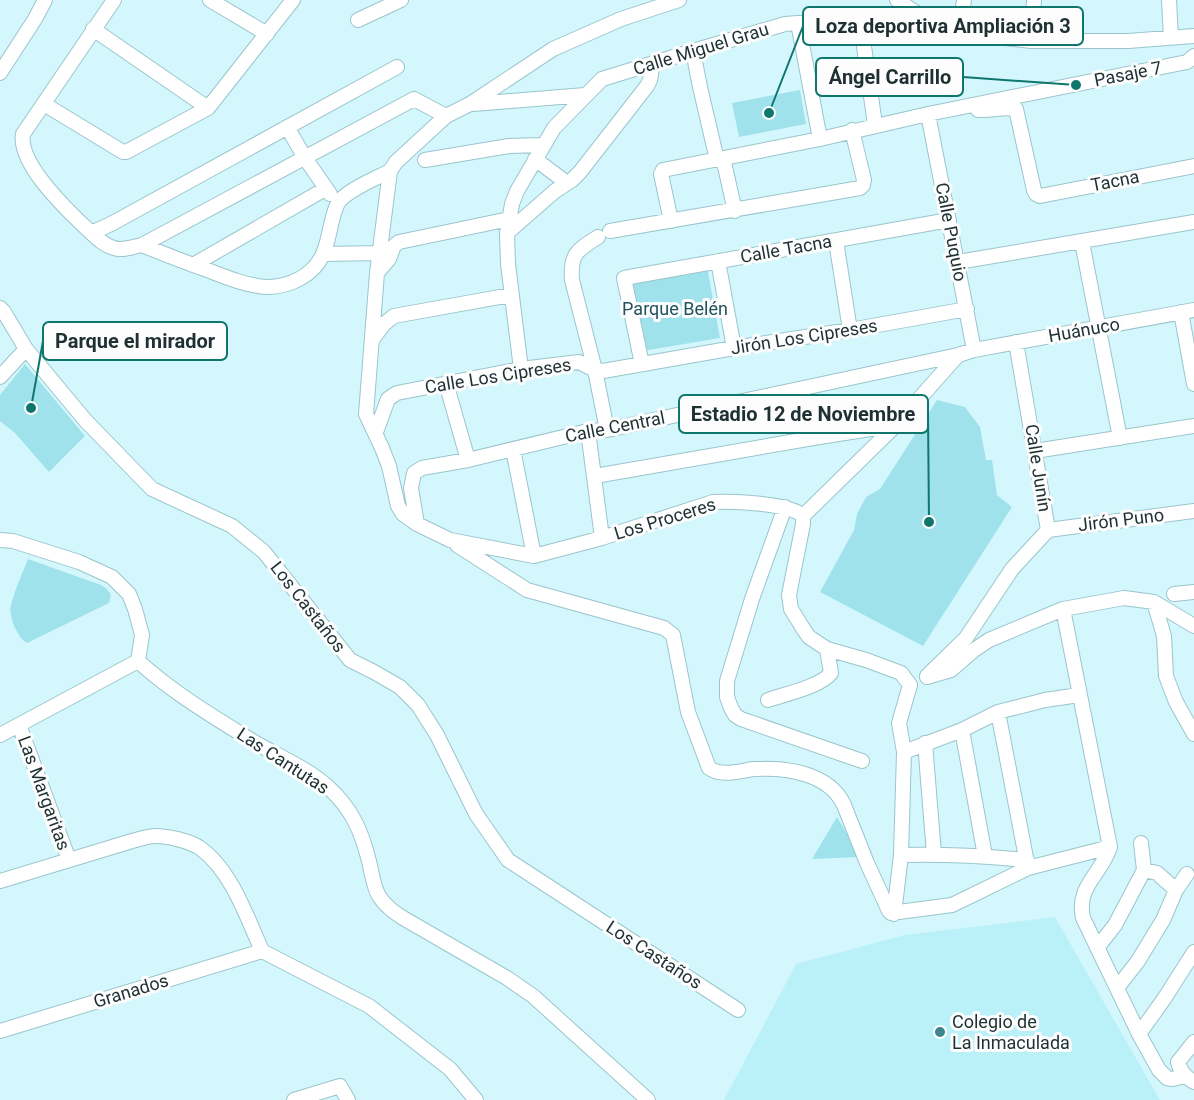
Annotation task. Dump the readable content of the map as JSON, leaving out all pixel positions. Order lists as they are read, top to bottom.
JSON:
{
  "streets": {
    "street": [
      "Calle Miguel Grau",
      "Pasaje 7",
      "Tacna",
      "Calle Puquio",
      "Calle Tacna",
      "Huánuco",
      "Jirón Los Cipreses",
      "Calle Los Cipreses",
      "Calle Central",
      "Calle Junín",
      "Los Proceres",
      "Jirón Puno",
      "Los Castaños",
      "Las Cantutas",
      "Las Margaritas",
      "Granados"
    ]
  },
  "crossings": [
    ["Calle Miguel Grau", "Calle Los Cipreses"],
    ["Pasaje 7", "Tacna"],
    ["Pasaje 7", "Calle Puquio"],
    ["Calle Puquio", "Calle Tacna"],
    ["Calle Puquio", "Huánuco"],
    ["Calle Puquio", "Jirón Los Cipreses"],
    ["Calle Puquio", "Calle Central"],
    ["Calle Tacna", "Jirón Los Cipreses"],
    ["Calle Tacna", "Calle Los Cipreses"],
    ["Huánuco", "Calle Central"],
    ["Huánuco", "Calle Junín"],
    ["Jirón Los Cipreses", "Calle Los Cipreses"],
    ["Calle Los Cipreses", "Los Proceres"],
    ["Calle Central", "Los Proceres"],
    ["Calle Junín", "Jirón Puno"]
  ],
  "parks": ["Parque Belén"],
  "places": [
    "Ángel Carrillo",
    "Loza deportiva Ampliación 3",
    "Parque el mirador",
    "Estadio 12 de Noviembre",
    "Colegio de La Inmaculada"
  ]
}
